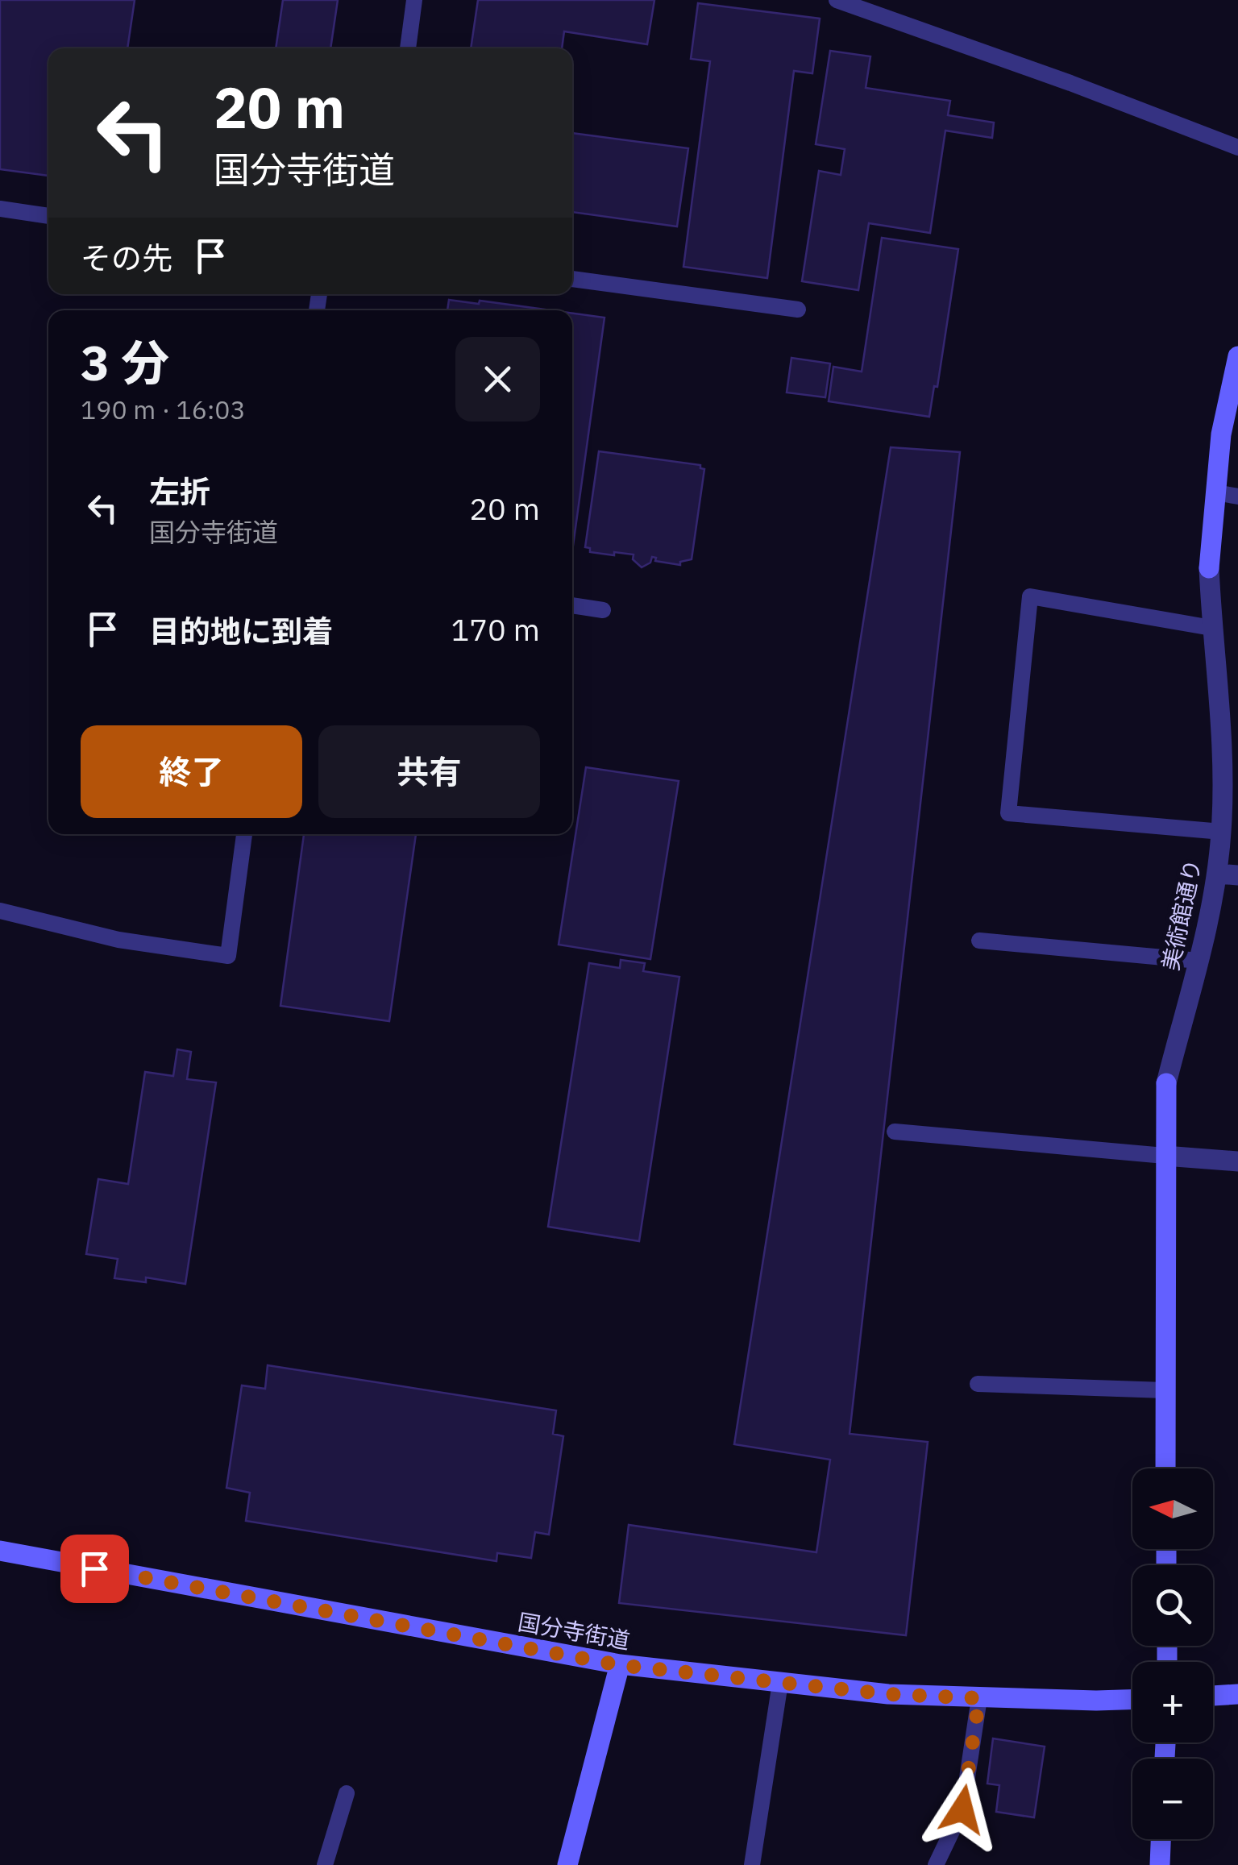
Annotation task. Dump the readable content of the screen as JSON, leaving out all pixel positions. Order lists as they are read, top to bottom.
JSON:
{
  "streets": {
    "main road": ["美術館通り", "国分寺街道"]
  },
  "north": "left",
  "page": {
    "turn": ["20 m", "国分寺街道"],
    "then": "その先",
    "heading": ["3 分", "190 m · 16:03"],
    "list": [
      {
        "name": "左折",
        "note": "国分寺街道",
        "value": "20 m"
      },
      {
        "name": "目的地に到着",
        "value": "170 m"
      }
    ],
    "buttons": ["終了", "共有"],
    "map_buttons": ["+", "−"]
  }
}
